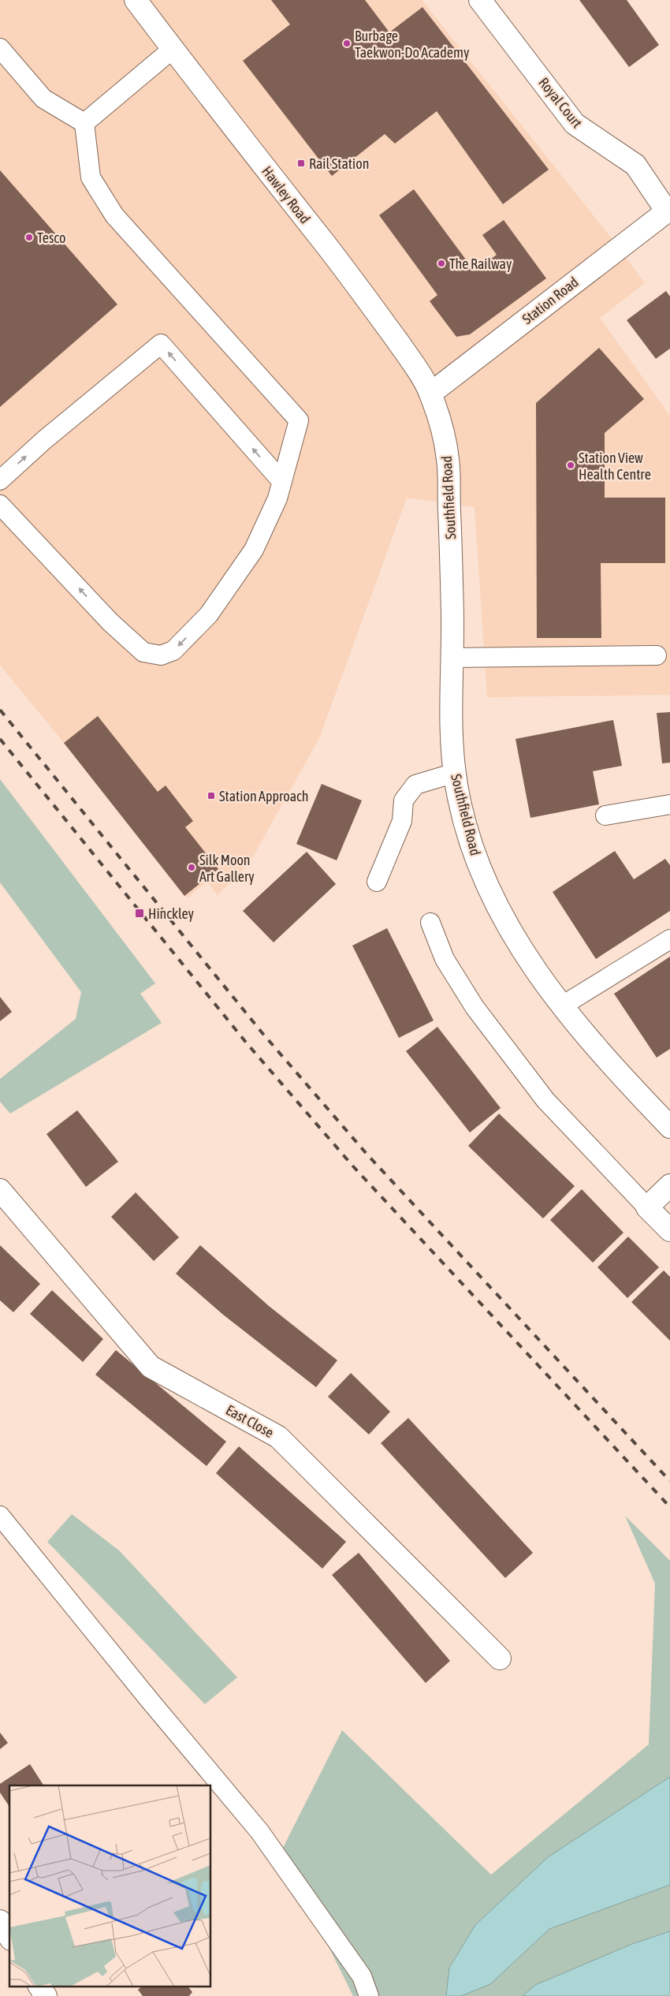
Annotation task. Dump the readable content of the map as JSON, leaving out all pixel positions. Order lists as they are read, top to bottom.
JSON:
{
  "streets": {
    "street": [
      "Royal Court",
      "Hawley Road",
      "Station Road",
      "Southfield Road",
      "East Close"
    ]
  },
  "crossings": [
    ["Royal Court", "Station Road"],
    ["Hawley Road", "Station Road"],
    ["Hawley Road", "Southfield Road"],
    ["Station Road", "Southfield Road"]
  ],
  "places": {
    "other": [
      "Burbage Taekwon-Do Academy",
      "Tesco",
      "The Railway",
      "Station View Health Centre",
      "Silk Moon Art Gallery"
    ],
    "transit": ["Rail Station", "Station Approach", "Hinckley"]
  }
}
